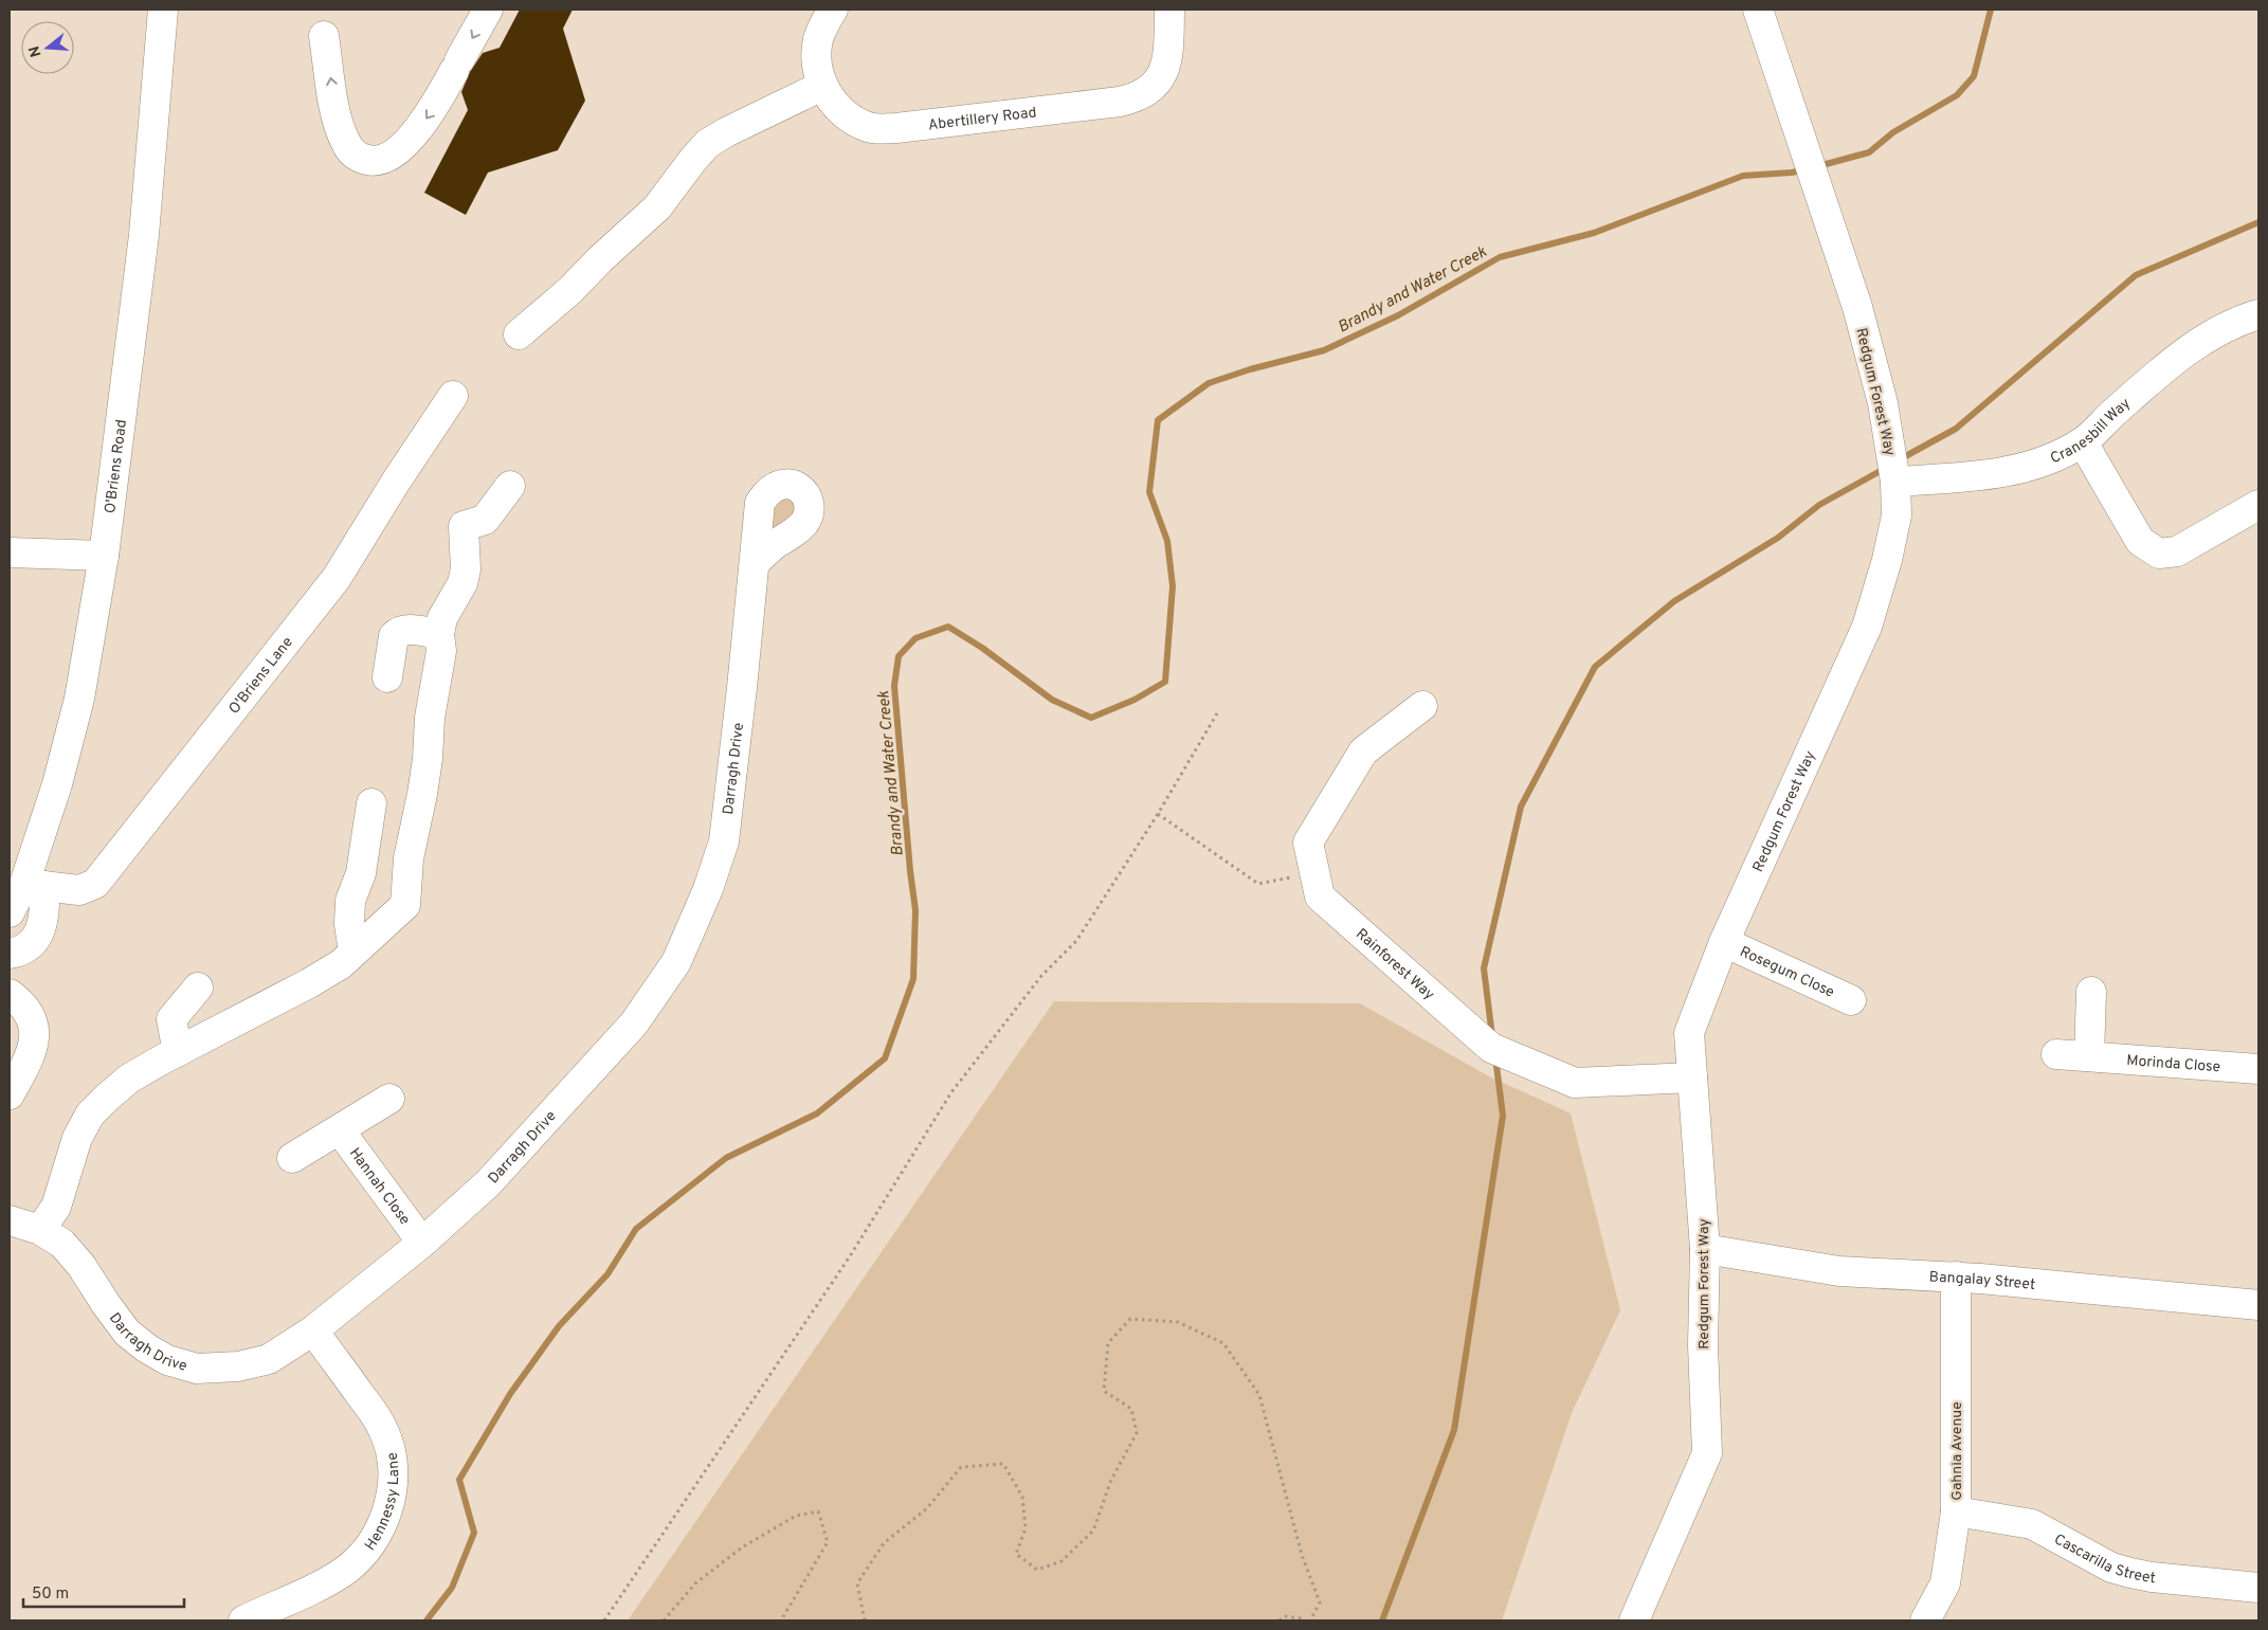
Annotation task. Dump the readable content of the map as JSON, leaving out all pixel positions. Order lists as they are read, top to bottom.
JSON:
{
  "streets": {
    "street": [
      "Abertillery Road",
      "Redgum Forest Way",
      "Cranesbill Way",
      "O'Briens Road",
      "O'Briens Lane",
      "Darragh Drive",
      "Rainforest Way",
      "Rosegum Close",
      "Morinda Close",
      "Hannah Close",
      "Bangalay Street",
      "Gahnia Avenue",
      "Hennessy Lane",
      "Cascarilla Street"
    ]
  },
  "crossings": [
    ["Redgum Forest Way", "Cranesbill Way"],
    ["Redgum Forest Way", "Rainforest Way"],
    ["Redgum Forest Way", "Rosegum Close"],
    ["Redgum Forest Way", "Bangalay Street"],
    ["O'Briens Road", "O'Briens Lane"],
    ["Darragh Drive", "Hannah Close"],
    ["Darragh Drive", "Hennessy Lane"],
    ["Bangalay Street", "Gahnia Avenue"],
    ["Gahnia Avenue", "Cascarilla Street"]
  ],
  "water": ["Brandy and Water Creek"],
  "scale_bar": "50 m",
  "north": "left"
}
